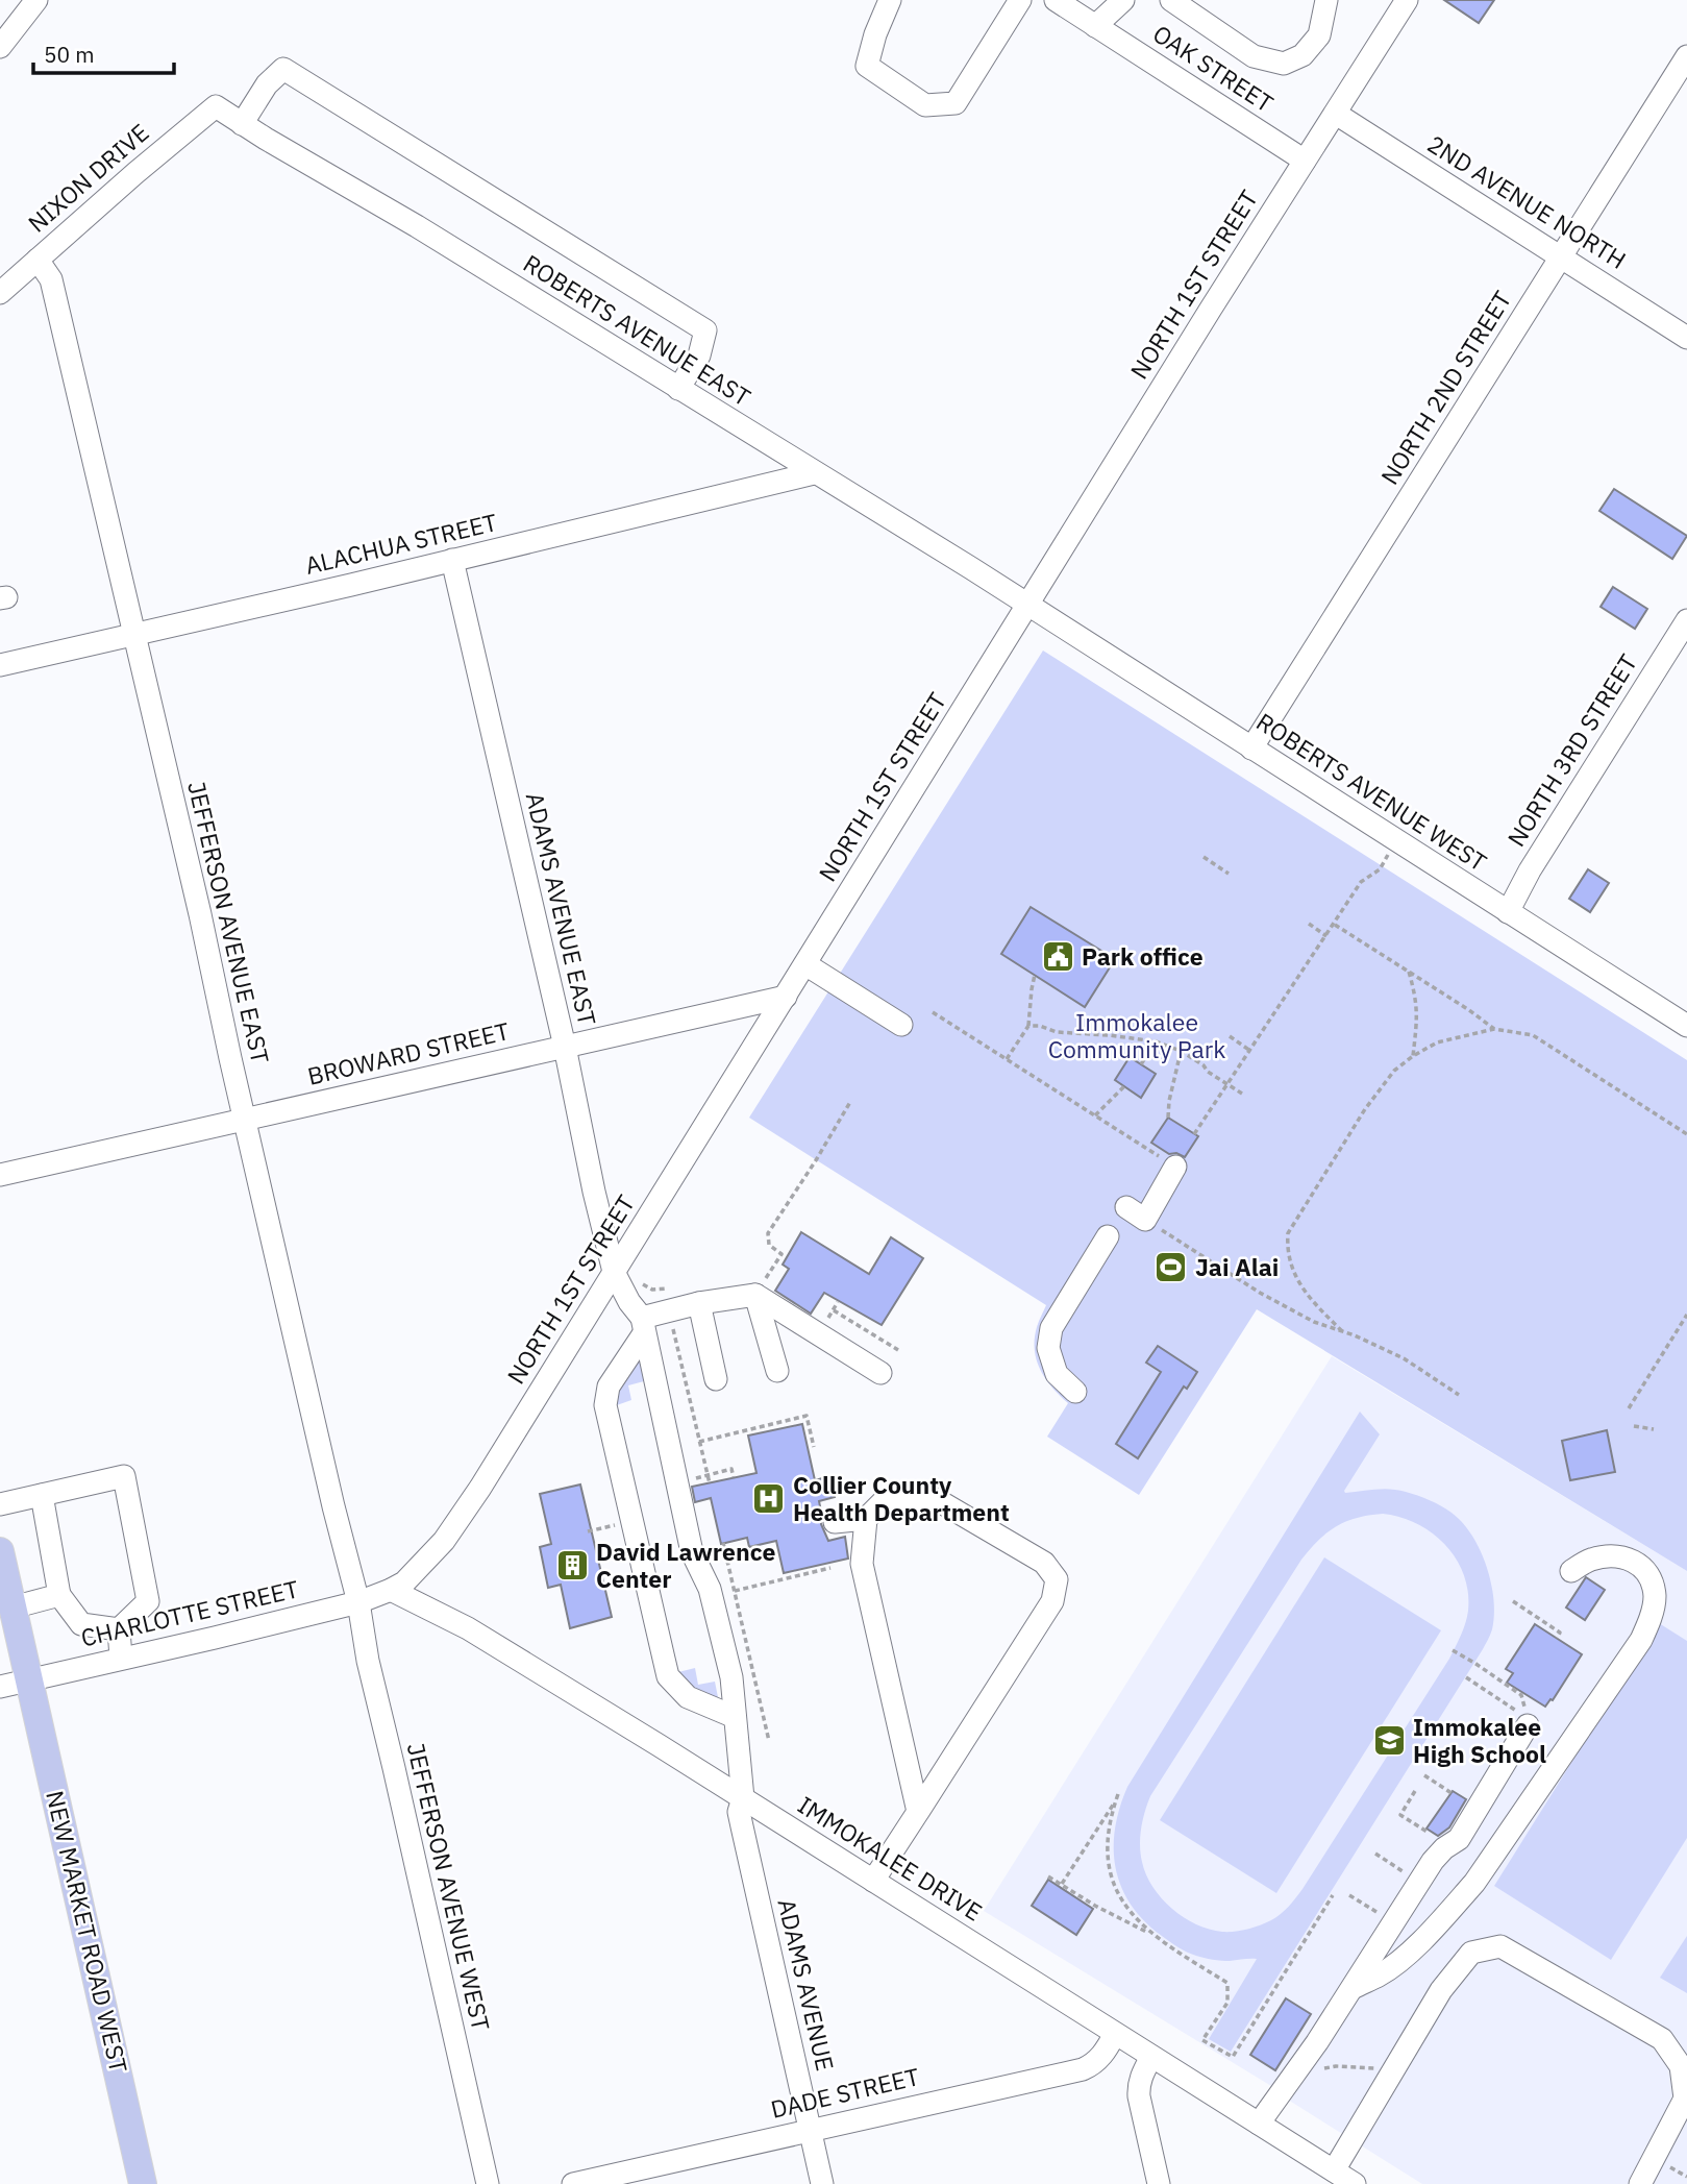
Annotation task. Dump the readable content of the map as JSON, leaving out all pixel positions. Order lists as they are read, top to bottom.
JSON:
{
  "streets": {
    "main road": ["NEW MARKET ROAD WEST"],
    "street": [
      "OAK STREET",
      "NIXON DRIVE",
      "2ND AVENUE NORTH",
      "NORTH 1ST STREET",
      "ROBERTS AVENUE EAST",
      "NORTH 2ND STREET",
      "ALACHUA STREET",
      "NORTH 3RD STREET",
      "ROBERTS AVENUE WEST",
      "ADAMS AVENUE EAST",
      "JEFFERSON AVENUE EAST",
      "BROWARD STREET",
      "CHARLOTTE STREET",
      "IMMOKALEE DRIVE",
      "JEFFERSON AVENUE WEST",
      "ADAMS AVENUE",
      "DADE STREET"
    ]
  },
  "crossings": [
    ["OAK STREET", "NORTH 1ST STREET"],
    ["NIXON DRIVE", "ROBERTS AVENUE EAST"],
    ["NIXON DRIVE", "JEFFERSON AVENUE EAST"],
    ["2ND AVENUE NORTH", "NORTH 1ST STREET"],
    ["2ND AVENUE NORTH", "NORTH 2ND STREET"],
    ["NORTH 1ST STREET", "ROBERTS AVENUE EAST"],
    ["NORTH 1ST STREET", "ROBERTS AVENUE WEST"],
    ["NORTH 1ST STREET", "ADAMS AVENUE EAST"],
    ["NORTH 1ST STREET", "BROWARD STREET"],
    ["NORTH 1ST STREET", "CHARLOTTE STREET"],
    ["NORTH 1ST STREET", "IMMOKALEE DRIVE"],
    ["ROBERTS AVENUE EAST", "ALACHUA STREET"],
    ["ROBERTS AVENUE EAST", "ROBERTS AVENUE WEST"],
    ["NORTH 2ND STREET", "ROBERTS AVENUE WEST"],
    ["ALACHUA STREET", "ADAMS AVENUE EAST"],
    ["ALACHUA STREET", "JEFFERSON AVENUE EAST"],
    ["NORTH 3RD STREET", "ROBERTS AVENUE WEST"],
    ["ADAMS AVENUE EAST", "BROWARD STREET"],
    ["ADAMS AVENUE EAST", "ADAMS AVENUE"],
    ["JEFFERSON AVENUE EAST", "BROWARD STREET"],
    ["JEFFERSON AVENUE EAST", "CHARLOTTE STREET"],
    ["JEFFERSON AVENUE EAST", "JEFFERSON AVENUE WEST"],
    ["CHARLOTTE STREET", "IMMOKALEE DRIVE"],
    ["CHARLOTTE STREET", "JEFFERSON AVENUE WEST"],
    ["CHARLOTTE STREET", "NEW MARKET ROAD WEST"],
    ["IMMOKALEE DRIVE", "ADAMS AVENUE"],
    ["IMMOKALEE DRIVE", "DADE STREET"],
    ["ADAMS AVENUE", "DADE STREET"]
  ],
  "parks": ["Immokalee Community Park"],
  "places": {
    "public building": ["Park office"],
    "sports": ["Jai Alai"],
    "hospital": ["Collier County Health Department"],
    "building": ["David Lawrence Center"],
    "school or university": ["Immokalee High School"]
  },
  "scale_bar": "50 m"
}
